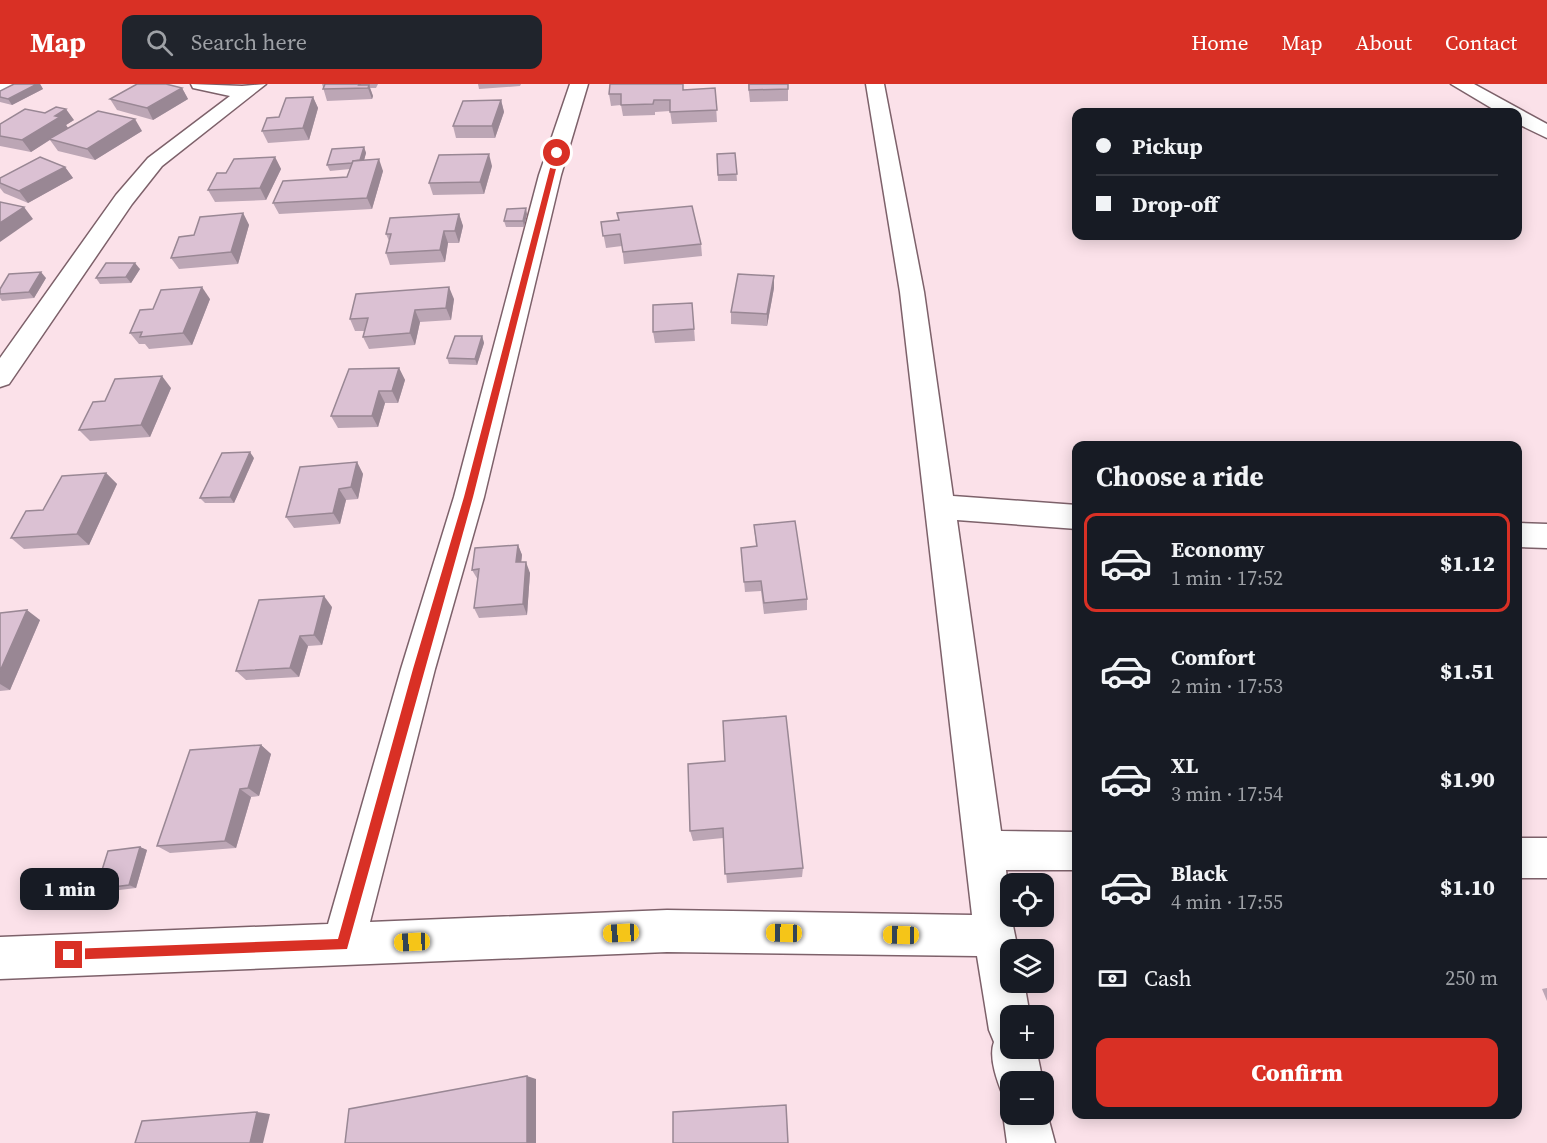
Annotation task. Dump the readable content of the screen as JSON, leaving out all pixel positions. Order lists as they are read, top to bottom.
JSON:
{
  "page": {
    "header": "Map",
    "search": "Search here",
    "nav": [
      "Home",
      "Map",
      "About",
      "Contact"
    ],
    "banner": ["Pickup", "Drop-off"],
    "heading": "Choose a ride",
    "list": [
      {
        "name": "Economy",
        "note": "1 min · 17:52",
        "value": "$1.12"
      },
      {
        "name": "Comfort",
        "note": "2 min · 17:53",
        "value": "$1.51"
      },
      {
        "name": "XL",
        "note": "3 min · 17:54",
        "value": "$1.90"
      },
      {
        "name": "Black",
        "note": "4 min · 17:55",
        "value": "$1.10"
      }
    ],
    "bubble": "1 min",
    "map_buttons": ["+", "−"],
    "pay": ["Cash", "250 m"],
    "buttons": "Confirm"
  }
}
